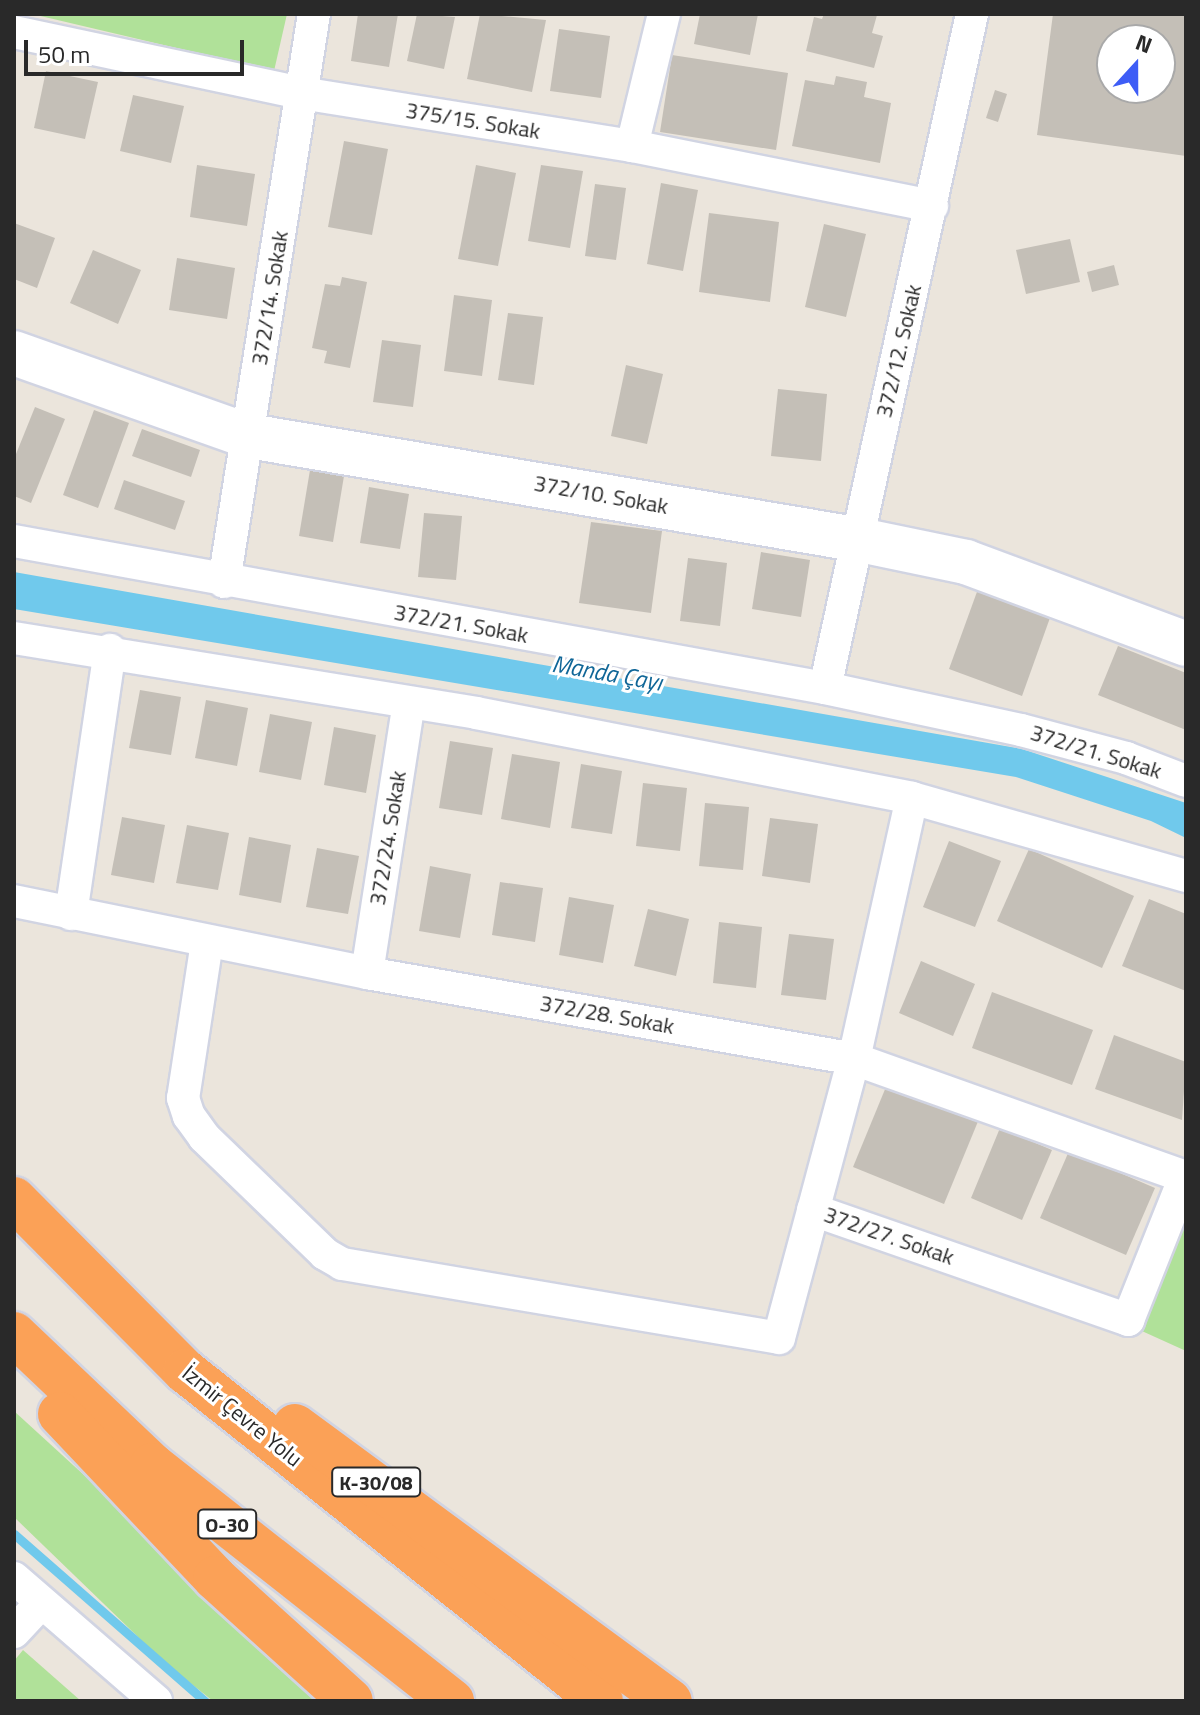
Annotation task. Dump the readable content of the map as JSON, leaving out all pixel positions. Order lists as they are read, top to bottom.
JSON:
{
  "streets": {
    "highway": ["İzmir Çevre Yolu", "K-30/08", "O-30"],
    "street": [
      "375/15. Sokak",
      "372/14. Sokak",
      "372/12. Sokak",
      "372/10. Sokak",
      "372/21. Sokak",
      "372/24. Sokak",
      "372/28. Sokak",
      "372/27. Sokak"
    ]
  },
  "crossings": [
    ["375/15. Sokak", "372/14. Sokak"],
    ["375/15. Sokak", "372/12. Sokak"],
    ["372/14. Sokak", "372/10. Sokak"],
    ["372/14. Sokak", "372/21. Sokak"],
    ["372/12. Sokak", "372/10. Sokak"],
    ["372/12. Sokak", "372/21. Sokak"],
    ["372/24. Sokak", "372/28. Sokak"],
    ["372/28. Sokak", "372/27. Sokak"],
    ["İzmir Çevre Yolu", "K-30/08"]
  ],
  "water": ["Manda Çayı"],
  "scale_bar": "50 m",
  "north": "top"
}
